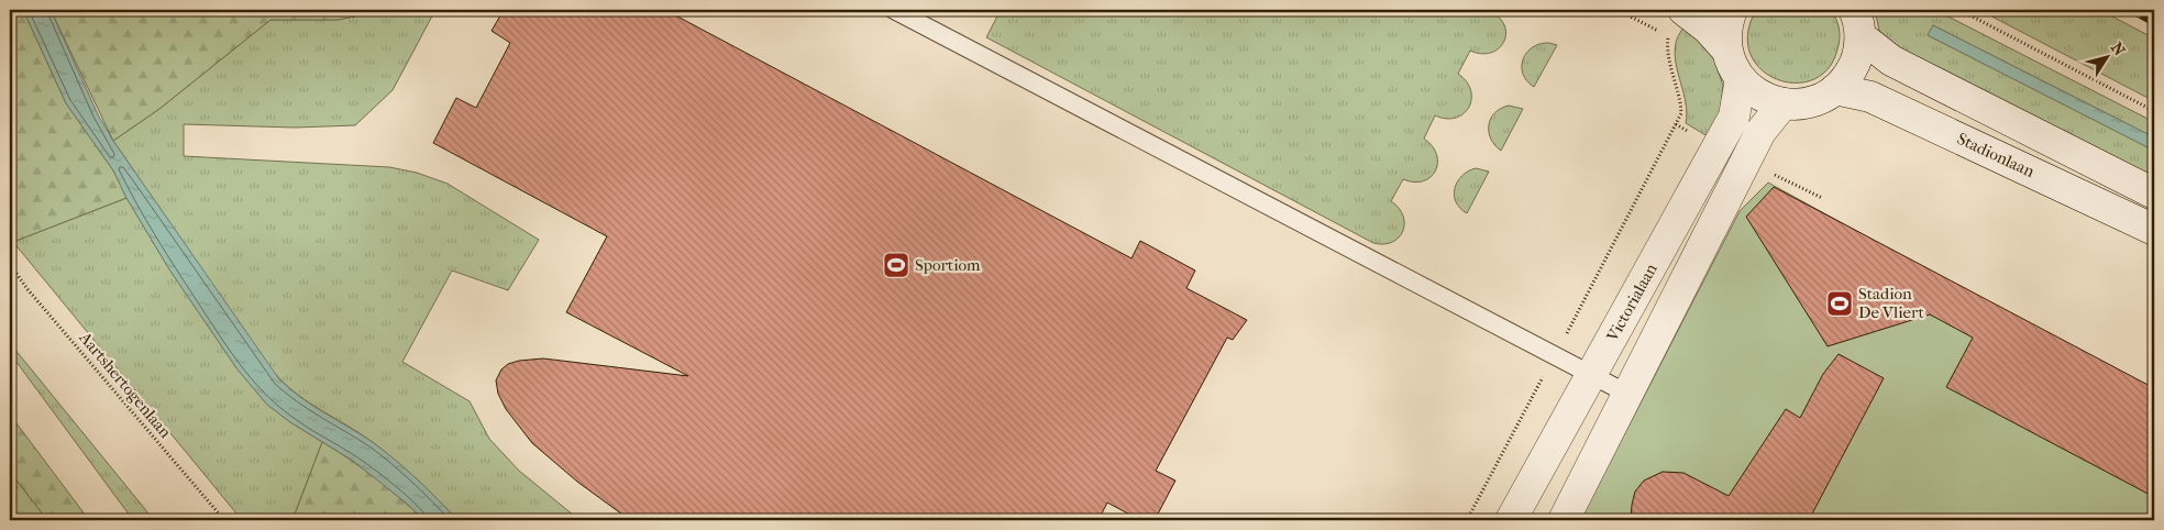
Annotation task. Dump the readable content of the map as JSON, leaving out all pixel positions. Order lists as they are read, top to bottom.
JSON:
{
  "streets": {
    "main road": ["Stadionlaan", "Victorialaan"],
    "path": ["Aartshertogenlaan"]
  },
  "places": {
    "sports": ["Sportiom", "Stadion De Vliert"]
  },
  "north": "top right"
}
